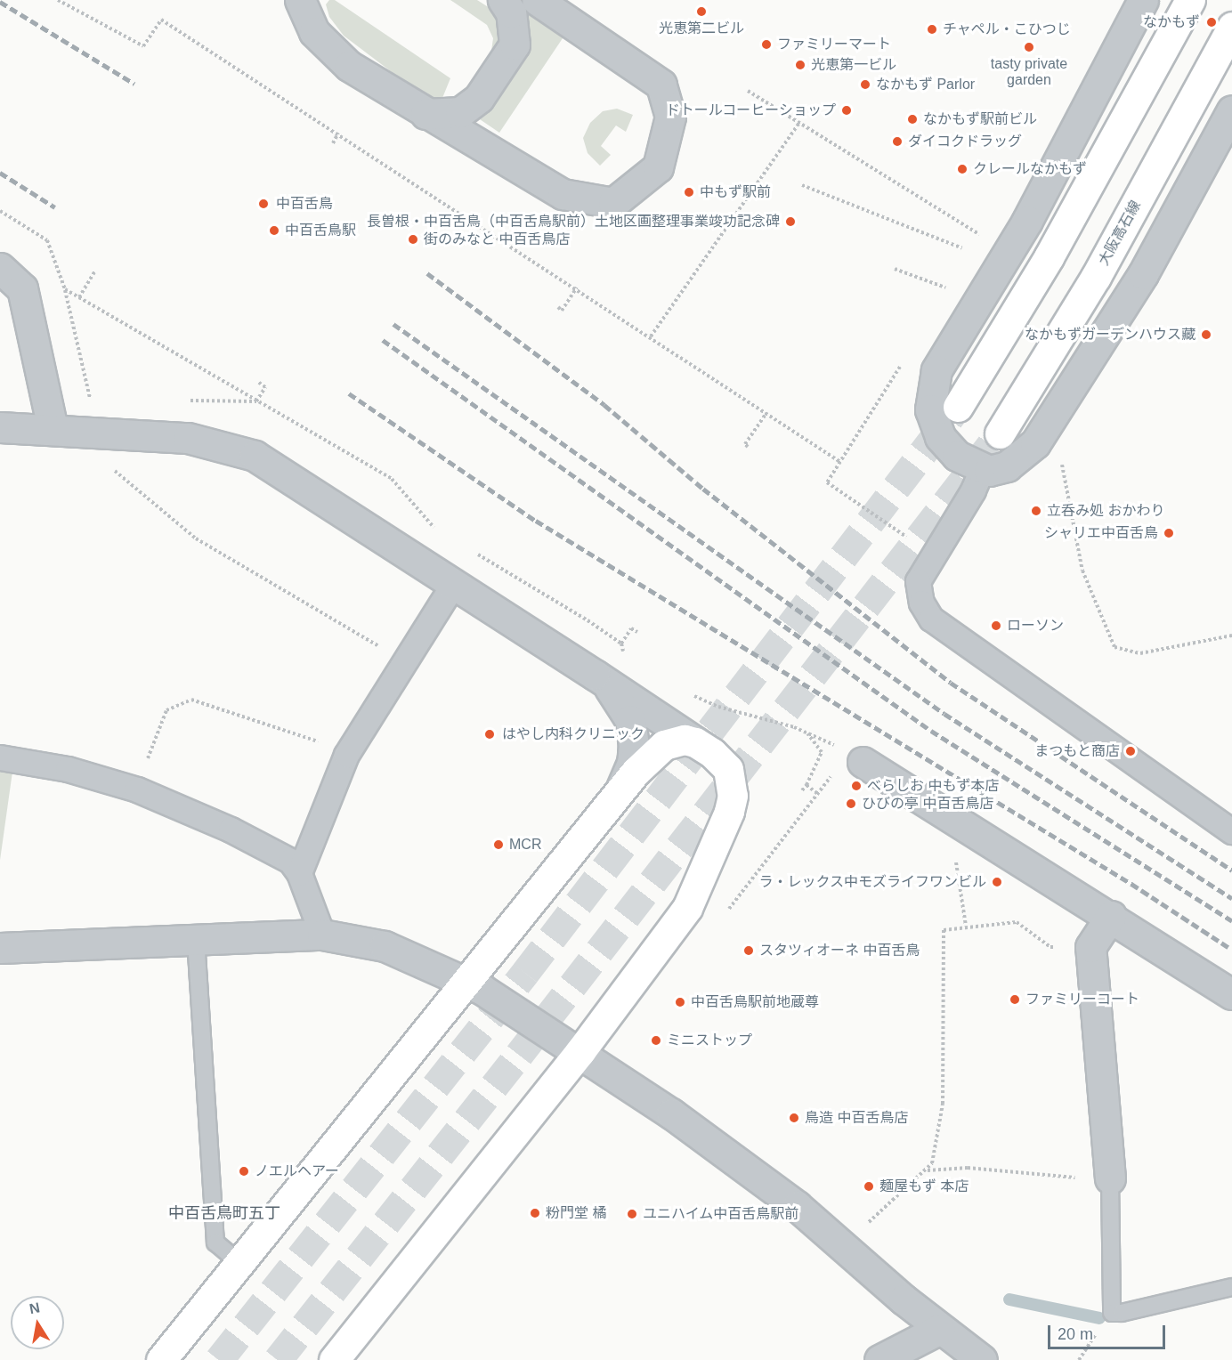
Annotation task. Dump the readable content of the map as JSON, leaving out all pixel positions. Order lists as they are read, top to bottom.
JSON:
{
  "streets": {
    "main road": ["大阪高石線"]
  },
  "districts": ["中百舌鳥町五丁"],
  "places": [
    "光恵第二ビル",
    "なかもず",
    "チャペル・こひつじ",
    "ファミリーマート",
    "tasty private garden",
    "光恵第一ビル",
    "なかもず Parlor",
    "ドトールコーヒーショップ",
    "なかもず駅前ビル",
    "ダイコクドラッグ",
    "クレールなかもず",
    "中もず駅前",
    "中百舌鳥",
    "長曽根・中百舌鳥（中百舌鳥駅前）土地区画整理事業竣功記念碑",
    "中百舌鳥駅",
    "街のみなと 中百舌鳥店",
    "なかもずガーデンハウス藏",
    "立呑み処 おかわり",
    "シャリエ中百舌鳥",
    "ローソン",
    "はやし内科クリニック",
    "まつもと商店",
    "べらしお 中もず本店",
    "ひびの亭 中百舌鳥店",
    "MCR",
    "ラ・レックス中モズライフワンビル",
    "スタツィオーネ 中百舌鳥",
    "ファミリーコート",
    "中百舌鳥駅前地蔵尊",
    "ミニストップ",
    "鳥造 中百舌鳥店",
    "ノエルヘアー",
    "麺屋もず 本店",
    "粉門堂 橘",
    "ユニハイム中百舌鳥駅前"
  ],
  "scale_bar": "20 m",
  "north": "top"
}
